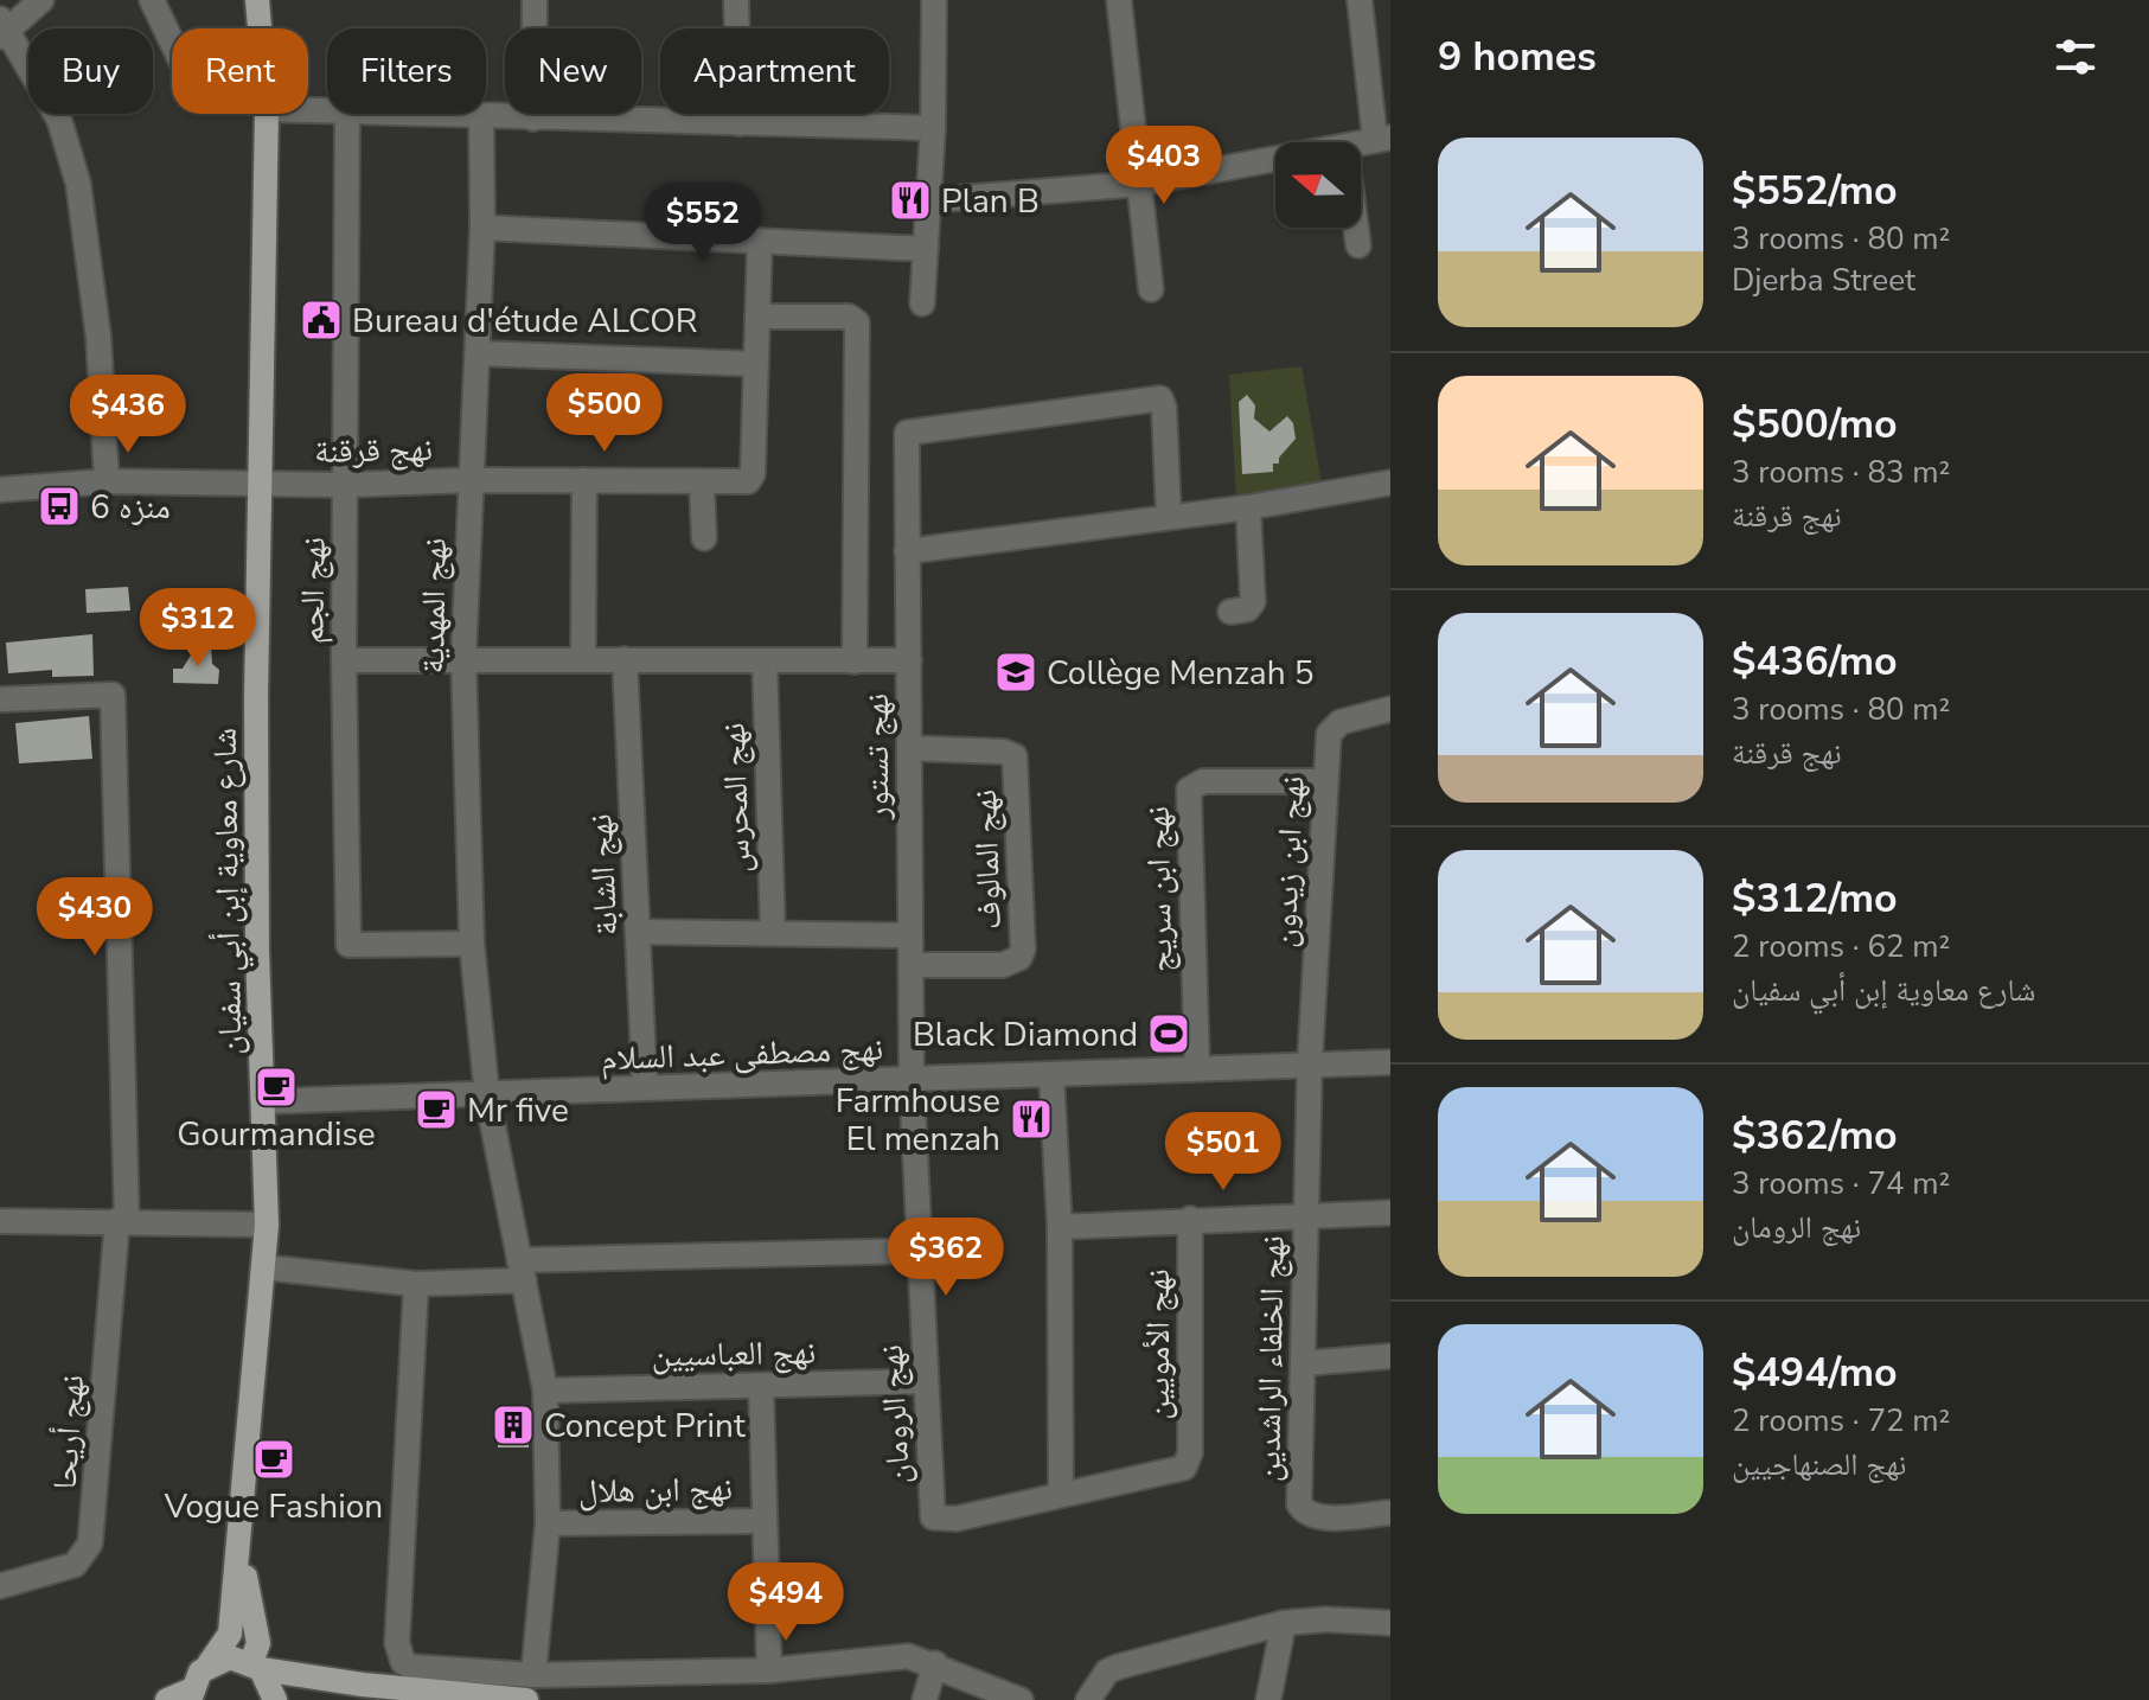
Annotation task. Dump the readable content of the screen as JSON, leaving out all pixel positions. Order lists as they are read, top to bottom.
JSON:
{
  "streets": {
    "main road": ["شارع معاوية إبن أبي سفيان"],
    "street": [
      "نهج قرقنة",
      "نهج الجم",
      "نهج المهدية",
      "نهج تستور",
      "نهج المحرس",
      "نهج المالوف",
      "نهج ابن زيدون",
      "نهج الشابة",
      "نهج ابن سريج",
      "نهج مصطفى عبد السلام",
      "نهج الأمويين",
      "نهج العباسيين",
      "نهج الخلفاء الراشدين",
      "نهج الرومان",
      "نهج أريحا",
      "نهج ابن هلال"
    ]
  },
  "crossings": [
    ["نهج قرقنة", "نهج الجم"],
    ["نهج قرقنة", "نهج المهدية"],
    ["نهج قرقنة", "شارع معاوية إبن أبي سفيان"],
    ["نهج الجم", "نهج المهدية"],
    ["نهج المهدية", "نهج مصطفى عبد السلام"],
    ["نهج المهدية", "نهج العباسيين"],
    ["نهج المهدية", "نهج ابن هلال"],
    ["نهج تستور", "نهج المالوف"],
    ["نهج تستور", "نهج مصطفى عبد السلام"],
    ["نهج تستور", "نهج الرومان"],
    ["نهج ابن زيدون", "نهج ابن سريج"],
    ["نهج ابن زيدون", "نهج مصطفى عبد السلام"],
    ["نهج ابن زيدون", "نهج الخلفاء الراشدين"],
    ["نهج الشابة", "نهج مصطفى عبد السلام"],
    ["نهج ابن سريج", "نهج مصطفى عبد السلام"],
    ["شارع معاوية إبن أبي سفيان", "نهج مصطفى عبد السلام"],
    ["نهج مصطفى عبد السلام", "نهج الخلفاء الراشدين"],
    ["نهج مصطفى عبد السلام", "نهج الرومان"],
    ["نهج الأمويين", "نهج الرومان"],
    ["نهج العباسيين", "نهج الرومان"]
  ],
  "places": {
    "restaurant": ["Plan B", "Farmhouse El menzah"],
    "public building": ["Bureau d'étude ALCOR"],
    "bus stop": ["منزه 6"],
    "school or university": ["Collège Menzah 5"],
    "sports": ["Black Diamond"],
    "cafe": ["Gourmandise", "Mr five", "Vogue Fashion"],
    "building": ["Concept Print"]
  },
  "north": "left",
  "page": {
    "heading": "9 homes",
    "chip": [
      "Buy",
      "Rent",
      "Filters",
      "New",
      "Apartment"
    ],
    "list": [
      {
        "name": "$552/mo",
        "note": "3 rooms · 80 m² · Djerba Street"
      },
      {
        "name": "$500/mo",
        "note": "3 rooms · 83 m² · نهج قرقنة"
      },
      {
        "name": "$436/mo",
        "note": "3 rooms · 80 m² · نهج قرقنة"
      },
      {
        "name": "$312/mo",
        "note": "2 rooms · 62 m² · شارع معاوية إبن أبي سفيان"
      },
      {
        "name": "$362/mo",
        "note": "3 rooms · 74 m² · نهج الرومان"
      },
      {
        "name": "$494/mo",
        "note": "2 rooms · 72 m² · نهج الصنهاجيين"
      }
    ],
    "price": [
      "$403",
      "$552",
      "$500",
      "$436",
      "$312",
      "$430",
      "$501",
      "$362",
      "$494"
    ]
  }
}
